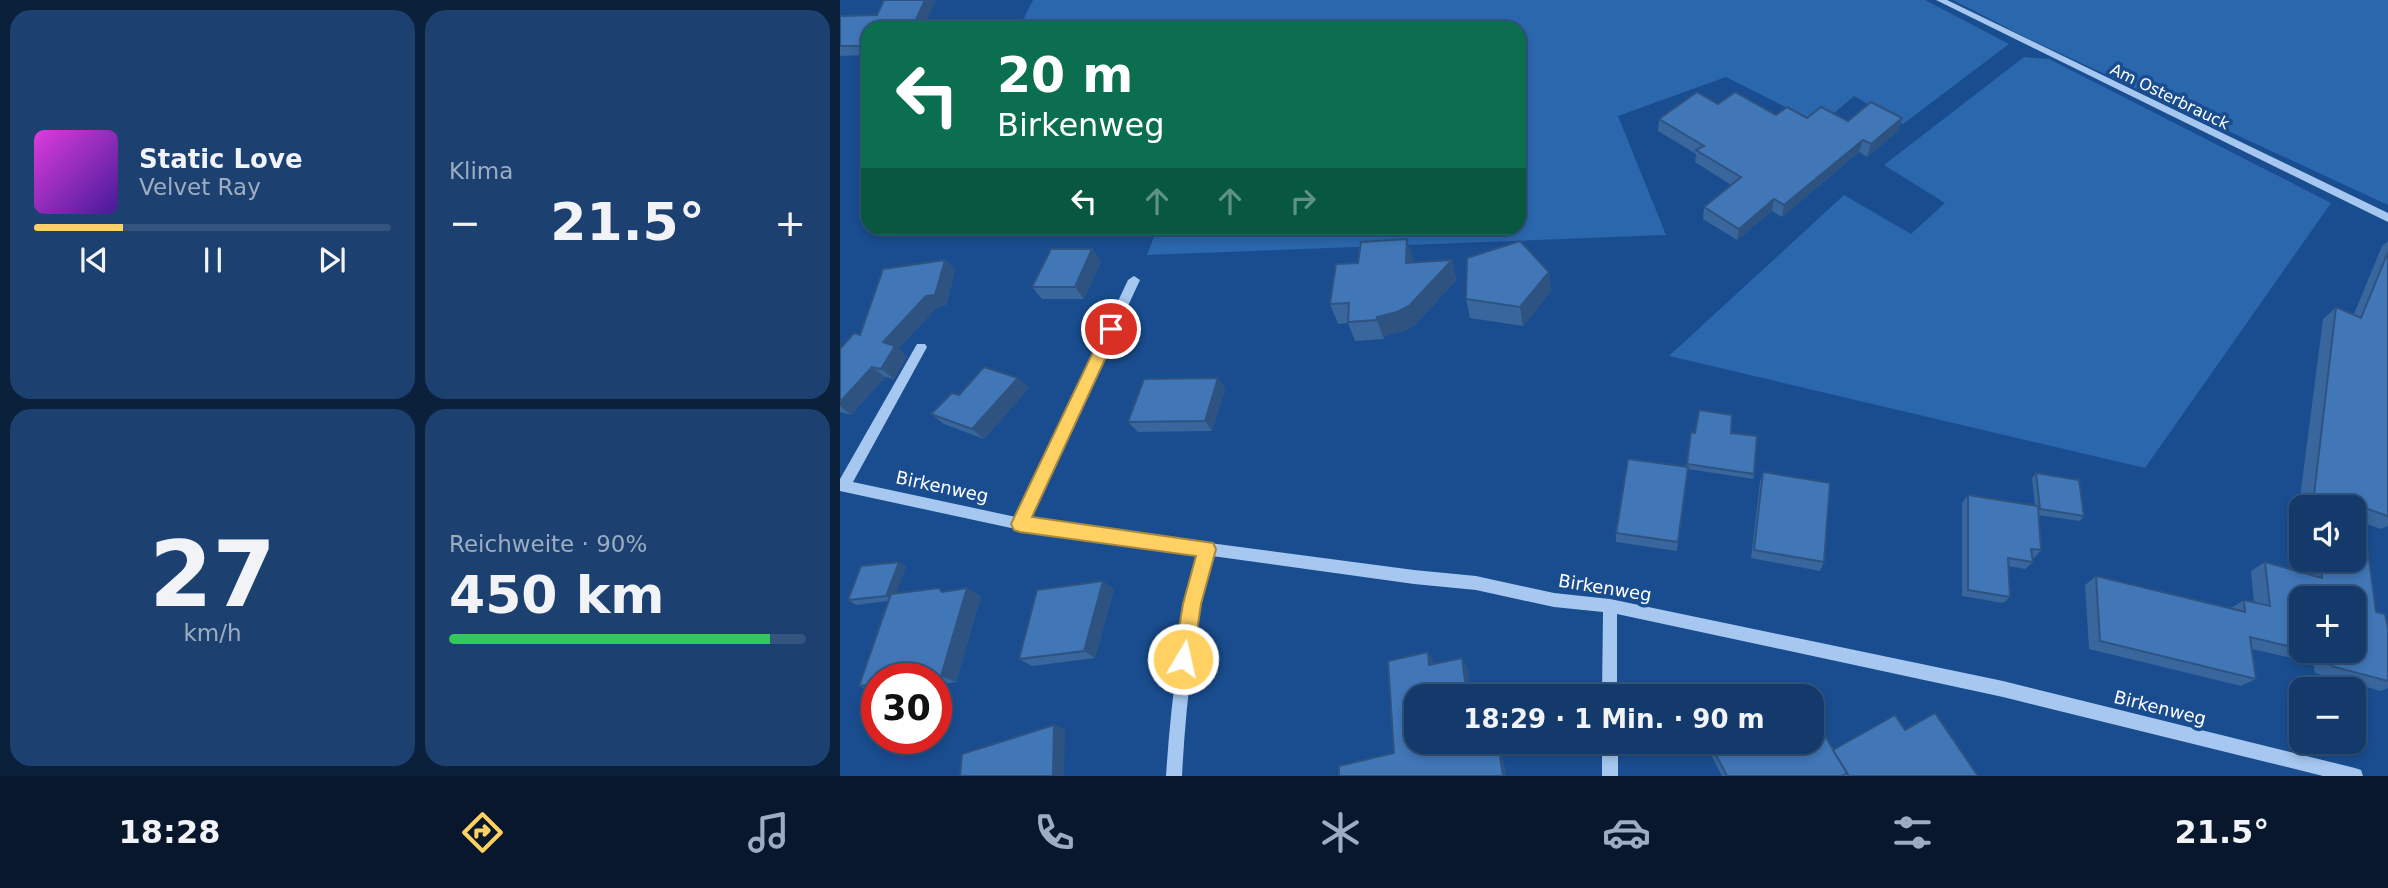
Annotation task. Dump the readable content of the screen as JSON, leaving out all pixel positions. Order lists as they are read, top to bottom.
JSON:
{
  "streets": {
    "street": ["Am Osterbrauck", "Birkenweg"]
  },
  "page": {
    "tile": [
      "Klima",
      ["27", "km/h"],
      ["Reichweite · 90%", "450 km"]
    ],
    "turn": ["20 m", "Birkenweg"],
    "song": ["Static Love", "Velvet Ray"],
    "heat": ["−", "21.5°", "+"],
    "map_buttons": ["+", "−"],
    "limit": "30",
    "trip": "18:29 · 1 Min. · 90 m",
    "tabs": ["18:28", "21.5°"]
  }
}
